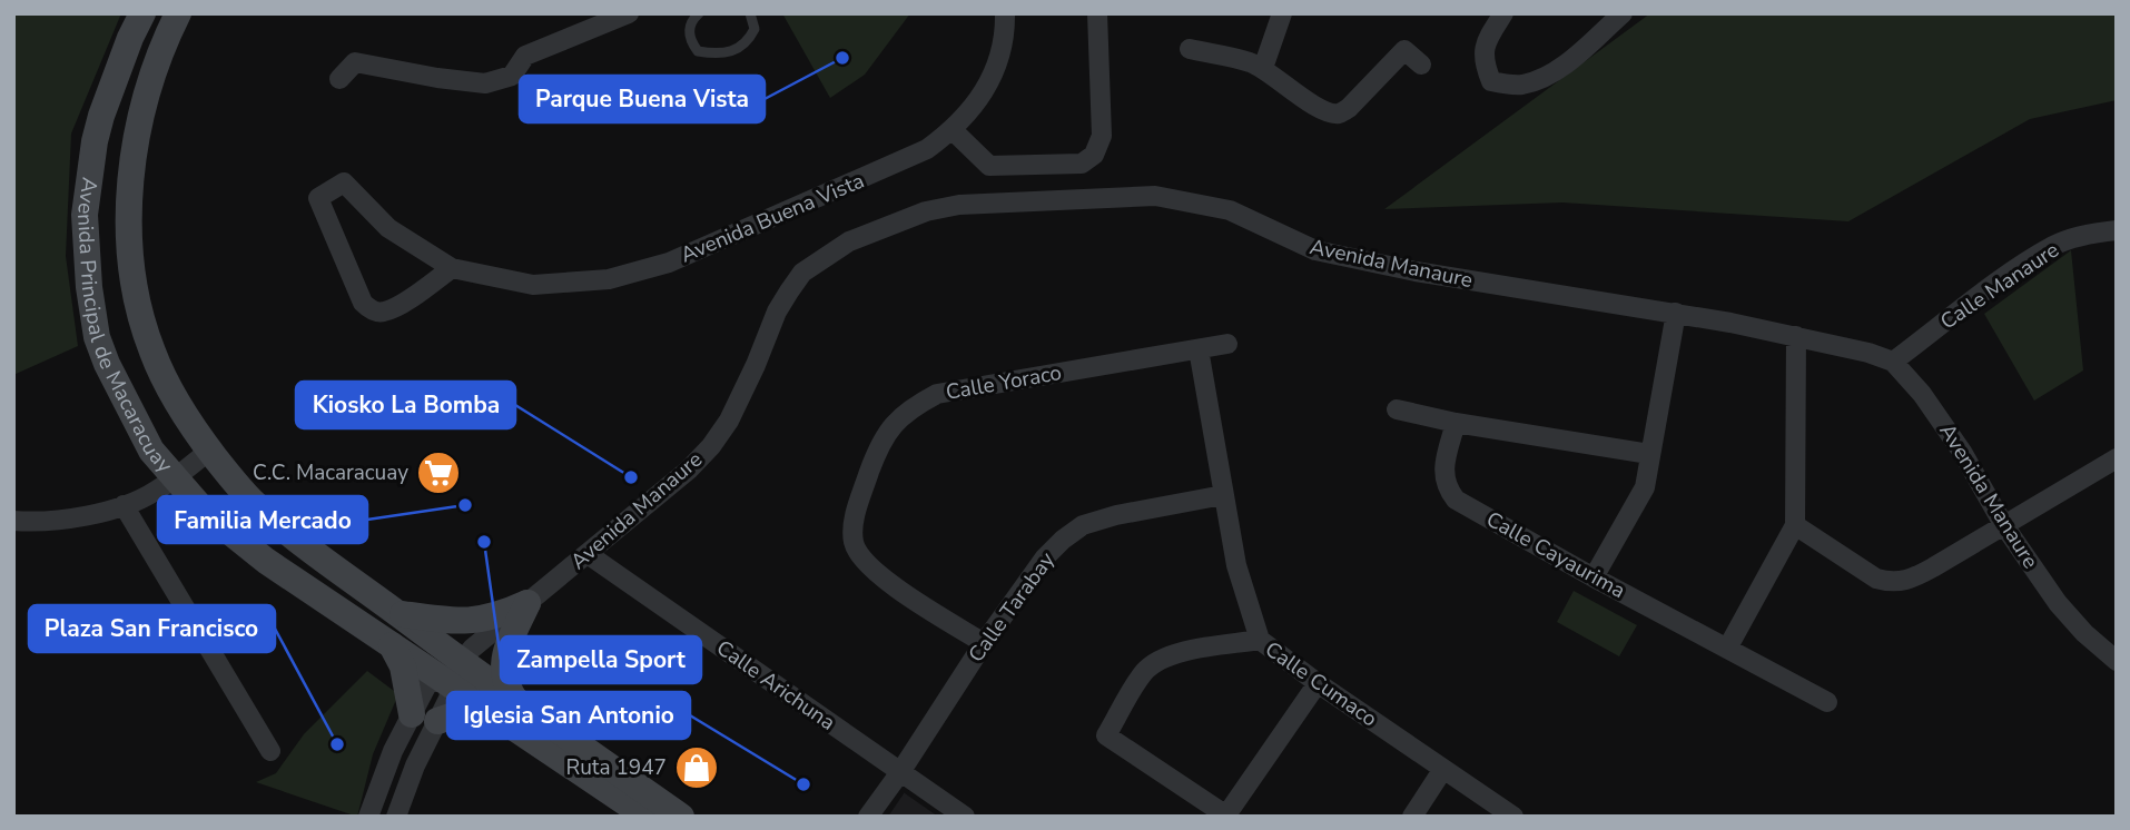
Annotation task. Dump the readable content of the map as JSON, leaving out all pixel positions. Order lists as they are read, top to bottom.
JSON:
{
  "streets": {
    "street": [
      "Avenida Buena Vista",
      "Avenida Manaure",
      "Calle Manaure",
      "Avenida Principal de Macaracuay",
      "Calle Yoraco",
      "Calle Cayaurima",
      "Calle Tarabay",
      "Calle Cumaco",
      "Calle Arichuna"
    ]
  },
  "crossings": [
    ["Avenida Manaure", "Calle Manaure"],
    ["Avenida Manaure", "Avenida Principal de Macaracuay"],
    ["Avenida Manaure", "Calle Arichuna"],
    ["Calle Yoraco", "Calle Tarabay"],
    ["Calle Yoraco", "Calle Cumaco"],
    ["Calle Tarabay", "Calle Cumaco"],
    ["Calle Tarabay", "Calle Arichuna"]
  ],
  "places": {
    "other": [
      "Parque Buena Vista",
      "Kiosko La Bomba",
      "Familia Mercado",
      "Zampella Sport",
      "Plaza San Francisco",
      "Iglesia San Antonio"
    ],
    "supermarket": ["C.C. Macaracuay"],
    "shop": ["Ruta 1947"]
  }
}
